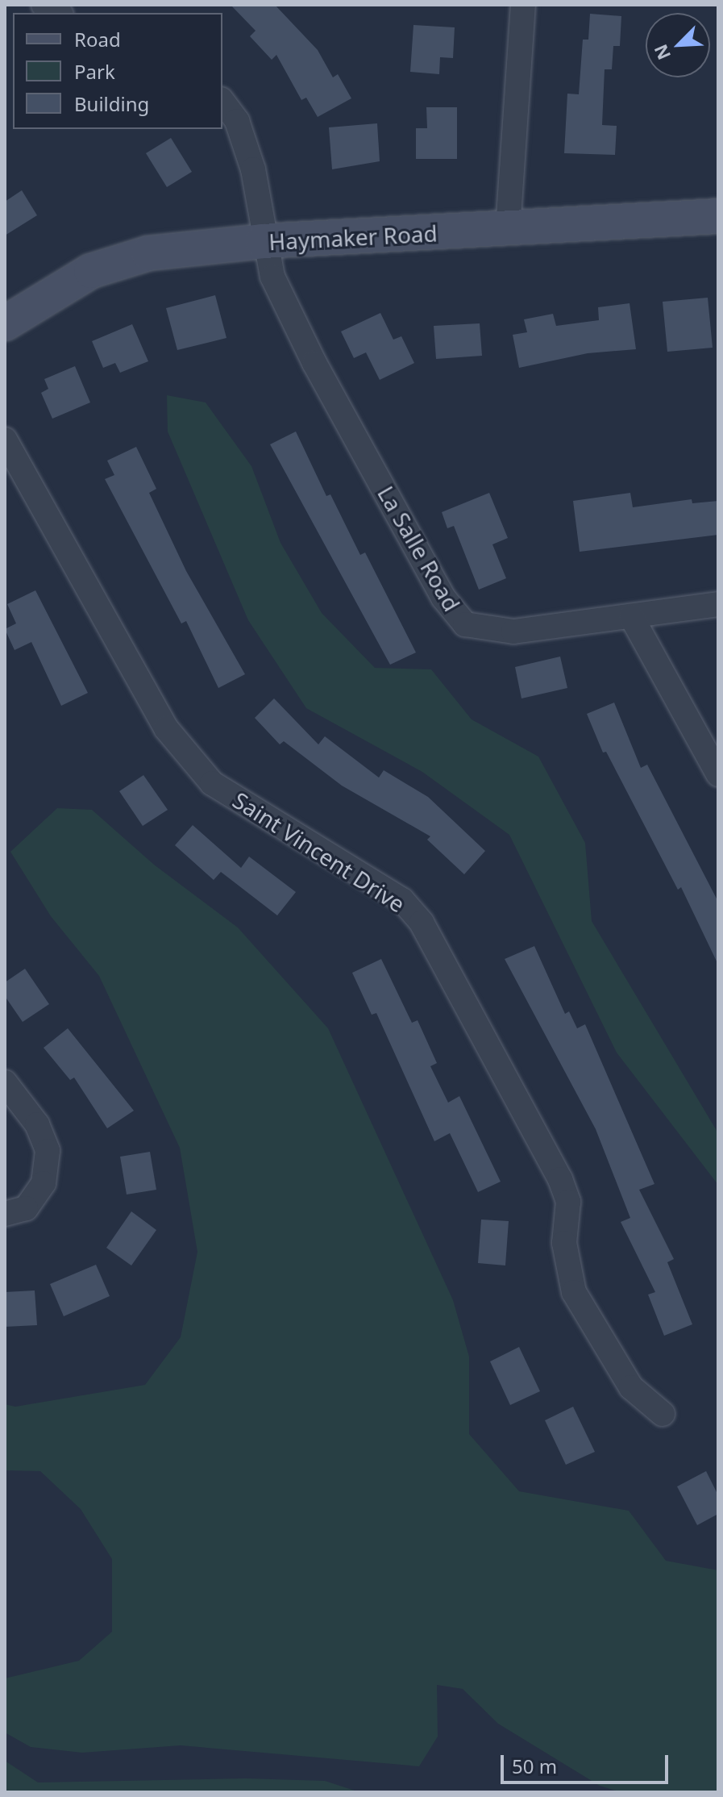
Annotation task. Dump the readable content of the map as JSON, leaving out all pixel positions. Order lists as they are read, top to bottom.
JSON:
{
  "streets": {
    "main road": ["Haymaker Road"],
    "street": ["La Salle Road", "Saint Vincent Drive"]
  },
  "crossings": [
    ["Haymaker Road", "La Salle Road"]
  ],
  "legend": ["Road", "Park", "Building"],
  "scale_bar": "50 m",
  "north": "bottom left"
}
